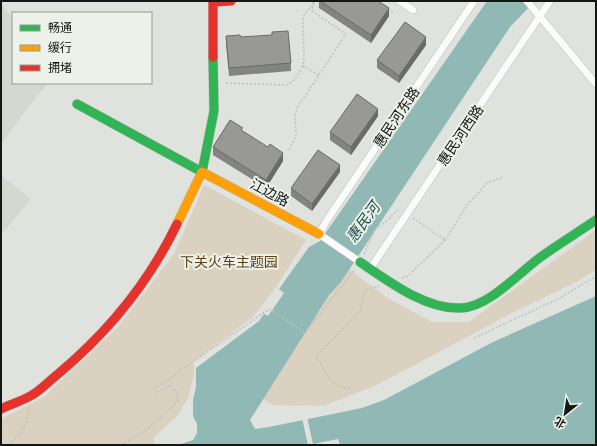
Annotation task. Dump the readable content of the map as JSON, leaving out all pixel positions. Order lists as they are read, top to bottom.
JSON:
{
  "streets": {
    "street": ["惠民河东路", "惠民河西路", "江边路"]
  },
  "crossings": [
    ["惠民河东路", "江边路"]
  ],
  "water": ["惠民河"],
  "parks": ["下关火车主题园"],
  "legend": ["畅通", "缓行", "拥堵"],
  "north": "bottom left"
}
